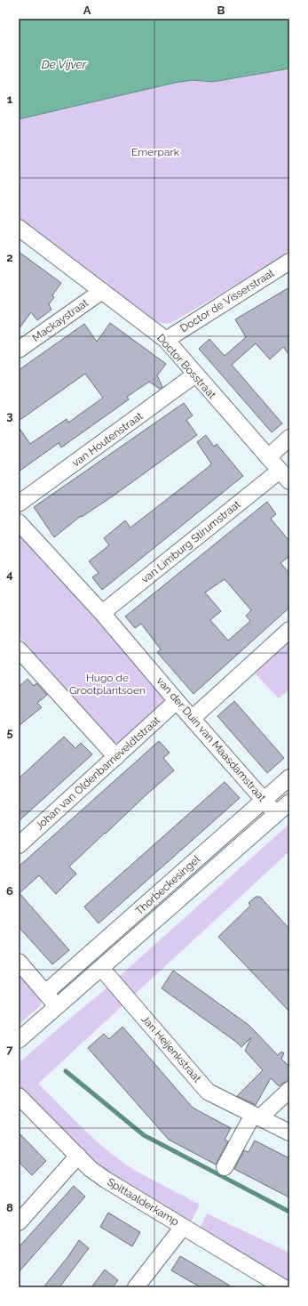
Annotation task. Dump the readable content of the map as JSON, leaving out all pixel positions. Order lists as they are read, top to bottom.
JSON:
{
  "streets": {
    "street": [
      "Doctor de Visserstraat",
      "Mackaystraat",
      "Doctor Bosstraat",
      "van Houtenstraat",
      "van Limburg Stirumstraat",
      "van der Duin van Maasdamstraat",
      "Johan van Oldenbarneveldtstraat",
      "Thorbeckesingel",
      "Jan Heijenkstraat",
      "Spittaalderkamp"
    ]
  },
  "crossings": [
    ["Doctor de Visserstraat", "Doctor Bosstraat"],
    ["Mackaystraat", "Doctor Bosstraat"],
    ["Doctor Bosstraat", "van Houtenstraat"],
    ["Doctor Bosstraat", "van Limburg Stirumstraat"],
    ["van Limburg Stirumstraat", "van der Duin van Maasdamstraat"],
    ["van der Duin van Maasdamstraat", "Johan van Oldenbarneveldtstraat"],
    ["van der Duin van Maasdamstraat", "Thorbeckesingel"],
    ["Thorbeckesingel", "Jan Heijenkstraat"]
  ],
  "water": ["De Vijver"],
  "parks": ["Emerpark", "Hugo de Grootplantsoen"],
  "grid": {
    "columns": ["A", "B"],
    "rows": [
      "1",
      "2",
      "3",
      "4",
      "5",
      "6",
      "7",
      "8"
    ]
  }
}
